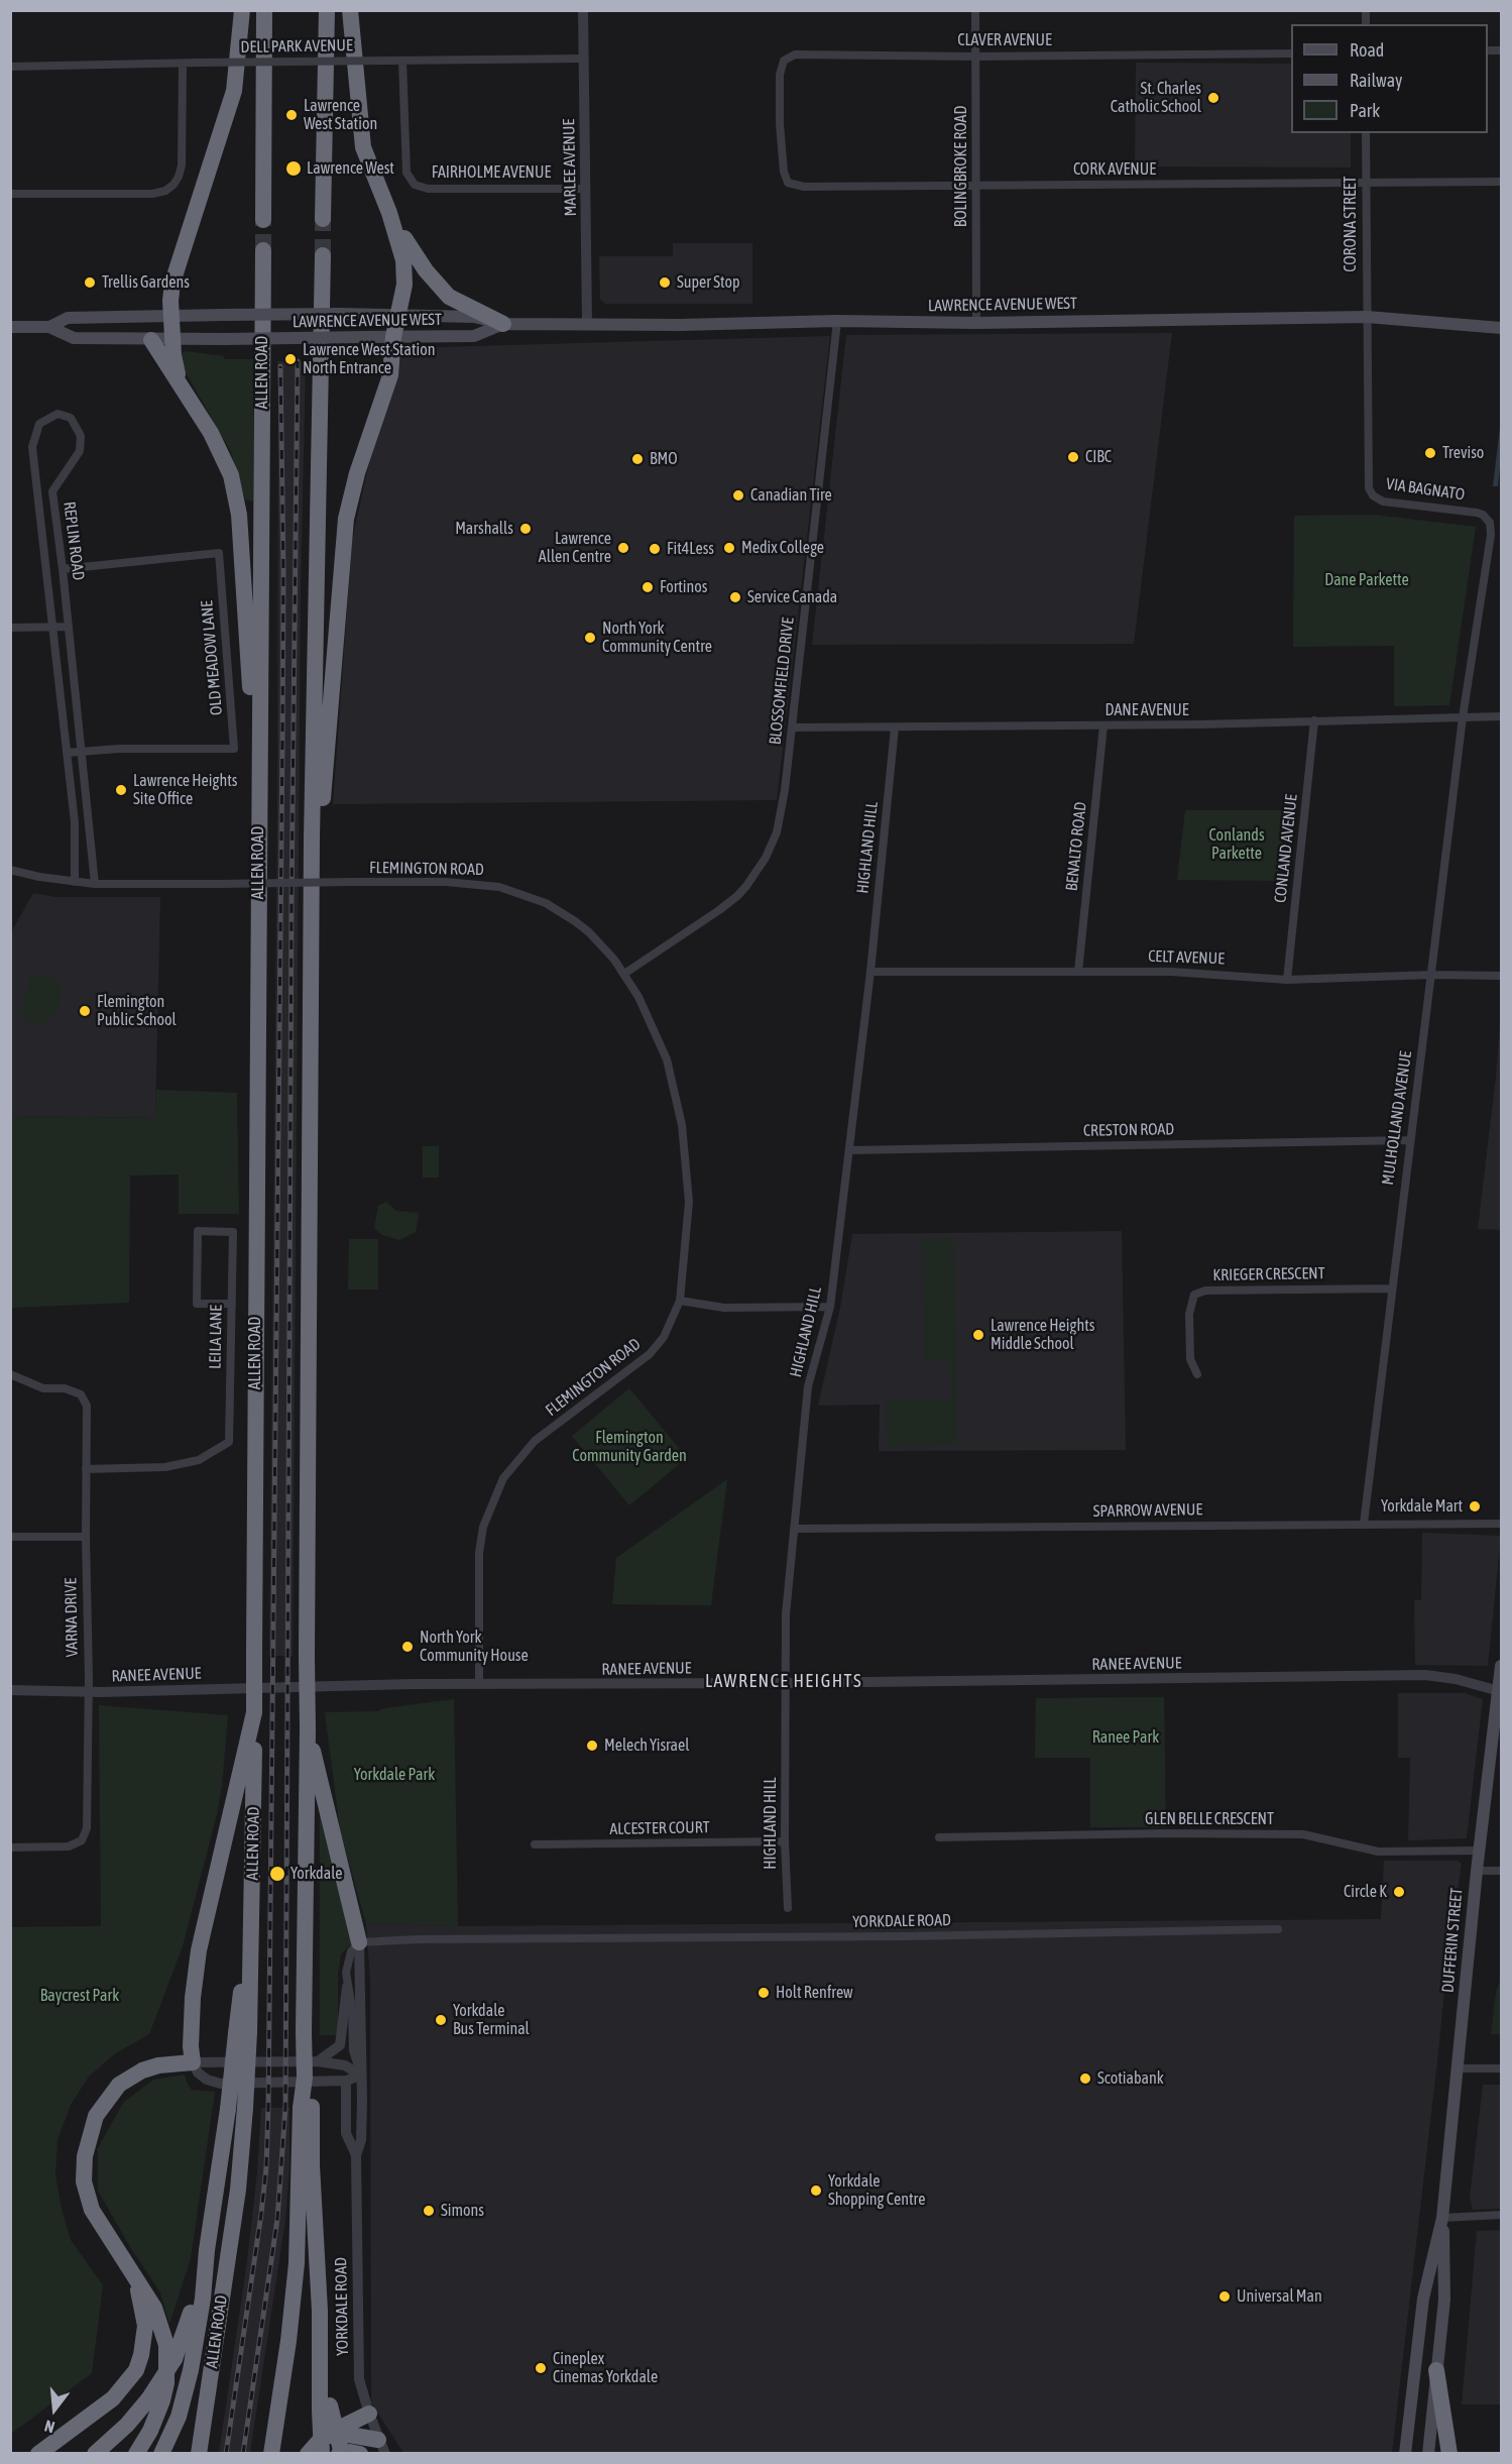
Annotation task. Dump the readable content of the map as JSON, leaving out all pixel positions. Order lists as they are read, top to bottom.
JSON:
{
  "streets": {
    "highway": ["ALLEN ROAD"],
    "main road": ["LAWRENCE AVENUE WEST", "DUFFERIN STREET"],
    "street": [
      "CLAVER AVENUE",
      "DELL PARK AVENUE",
      "BOLINGBROKE ROAD",
      "MARLEE AVENUE",
      "CORK AVENUE",
      "FAIRHOLME AVENUE",
      "CORONA STREET",
      "VIA BAGNATO",
      "REPLIN ROAD",
      "OLD MEADOW LANE",
      "BLOSSOMFIELD DRIVE",
      "DANE AVENUE",
      "BENALTO ROAD",
      "HIGHLAND HILL",
      "CONLAND AVENUE",
      "FLEMINGTON ROAD",
      "CELT AVENUE",
      "MULHOLLAND AVENUE",
      "CRESTON ROAD",
      "KRIEGER CRESCENT",
      "LEILA LANE",
      "SPARROW AVENUE",
      "VARNA DRIVE",
      "RANEE AVENUE",
      "GLEN BELLE CRESCENT",
      "ALCESTER COURT",
      "YORKDALE ROAD"
    ]
  },
  "crossings": [
    ["CLAVER AVENUE", "BOLINGBROKE ROAD"],
    ["CLAVER AVENUE", "CORK AVENUE"],
    ["DELL PARK AVENUE", "MARLEE AVENUE"],
    ["DELL PARK AVENUE", "FAIRHOLME AVENUE"],
    ["BOLINGBROKE ROAD", "CORK AVENUE"],
    ["BOLINGBROKE ROAD", "LAWRENCE AVENUE WEST"],
    ["MARLEE AVENUE", "FAIRHOLME AVENUE"],
    ["MARLEE AVENUE", "LAWRENCE AVENUE WEST"],
    ["CORK AVENUE", "CORONA STREET"],
    ["CORONA STREET", "LAWRENCE AVENUE WEST"],
    ["CORONA STREET", "VIA BAGNATO"],
    ["LAWRENCE AVENUE WEST", "VIA BAGNATO"],
    ["LAWRENCE AVENUE WEST", "BLOSSOMFIELD DRIVE"],
    ["VIA BAGNATO", "DANE AVENUE"],
    ["VIA BAGNATO", "MULHOLLAND AVENUE"],
    ["REPLIN ROAD", "OLD MEADOW LANE"],
    ["REPLIN ROAD", "FLEMINGTON ROAD"],
    ["BLOSSOMFIELD DRIVE", "DANE AVENUE"],
    ["BLOSSOMFIELD DRIVE", "FLEMINGTON ROAD"],
    ["DANE AVENUE", "BENALTO ROAD"],
    ["DANE AVENUE", "HIGHLAND HILL"],
    ["DANE AVENUE", "CONLAND AVENUE"],
    ["DANE AVENUE", "MULHOLLAND AVENUE"],
    ["BENALTO ROAD", "CELT AVENUE"],
    ["HIGHLAND HILL", "CELT AVENUE"],
    ["HIGHLAND HILL", "CRESTON ROAD"],
    ["HIGHLAND HILL", "SPARROW AVENUE"],
    ["HIGHLAND HILL", "RANEE AVENUE"],
    ["HIGHLAND HILL", "ALCESTER COURT"],
    ["CONLAND AVENUE", "CELT AVENUE"],
    ["FLEMINGTON ROAD", "RANEE AVENUE"],
    ["CELT AVENUE", "MULHOLLAND AVENUE"],
    ["MULHOLLAND AVENUE", "CRESTON ROAD"],
    ["MULHOLLAND AVENUE", "KRIEGER CRESCENT"],
    ["MULHOLLAND AVENUE", "SPARROW AVENUE"],
    ["LEILA LANE", "VARNA DRIVE"],
    ["VARNA DRIVE", "RANEE AVENUE"],
    ["RANEE AVENUE", "DUFFERIN STREET"],
    ["GLEN BELLE CRESCENT", "DUFFERIN STREET"]
  ],
  "districts": ["LAWRENCE HEIGHTS"],
  "parks": [
    "Dane Parkette",
    "Conlands Parkette",
    "Flemington Community Garden",
    "Ranee Park",
    "Yorkdale Park",
    "Baycrest Park"
  ],
  "places": [
    "St. Charles Catholic School",
    "Lawrence West Station",
    "Lawrence West",
    "Trellis Gardens",
    "Super Stop",
    "Lawrence West Station North Entrance",
    "Treviso",
    "CIBC",
    "BMO",
    "Canadian Tire",
    "Marshalls",
    "Lawrence Allen Centre",
    "Medix College",
    "Fit4Less",
    "Fortinos",
    "Service Canada",
    "North York Community Centre",
    "Lawrence Heights Site Office",
    "Flemington Public School",
    "Lawrence Heights Middle School",
    "Yorkdale Mart",
    "North York Community House",
    "Melech Yisrael",
    "Yorkdale",
    "Circle K",
    "Holt Renfrew",
    "Yorkdale Bus Terminal",
    "Scotiabank",
    "Yorkdale Shopping Centre",
    "Simons",
    "Universal Man",
    "Cineplex Cinemas Yorkdale"
  ],
  "legend": ["Road", "Railway", "Park"],
  "north": "bottom"
}
